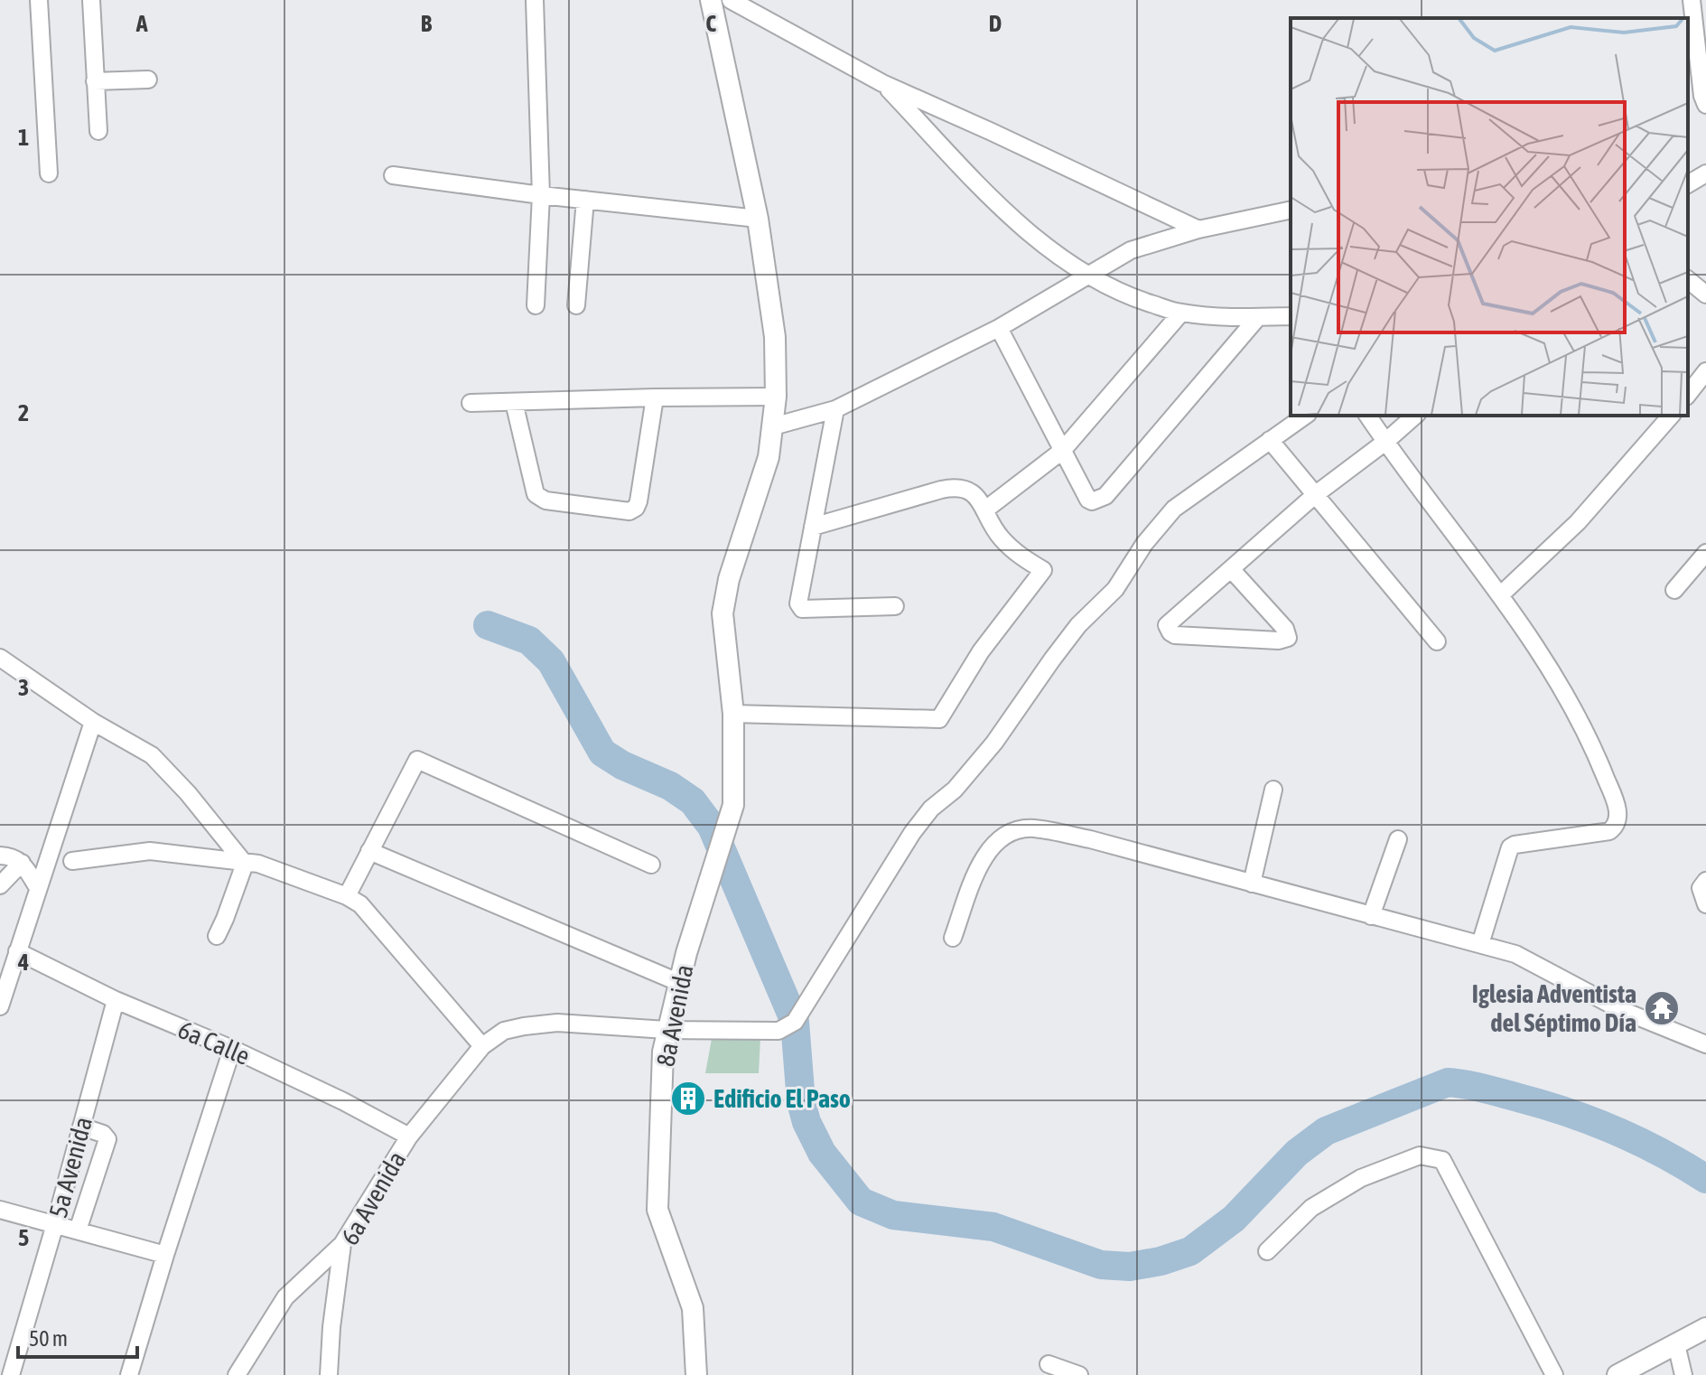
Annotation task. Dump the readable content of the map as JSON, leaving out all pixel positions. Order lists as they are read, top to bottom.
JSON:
{
  "streets": {
    "street": [
      "8a Avenida",
      "6a Calle",
      "5a Avenida",
      "6a Avenida"
    ]
  },
  "crossings": [
    ["6a Calle", "5a Avenida"],
    ["6a Calle", "6a Avenida"]
  ],
  "places": {
    "temple": ["Iglesia Adventista del Séptimo Día"],
    "building": ["Edificio El Paso"]
  },
  "scale_bar": "50 m",
  "grid": {
    "columns": [
      "A",
      "B",
      "C",
      "D"
    ],
    "rows": [
      "1",
      "2",
      "3",
      "4",
      "5"
    ]
  }
}
